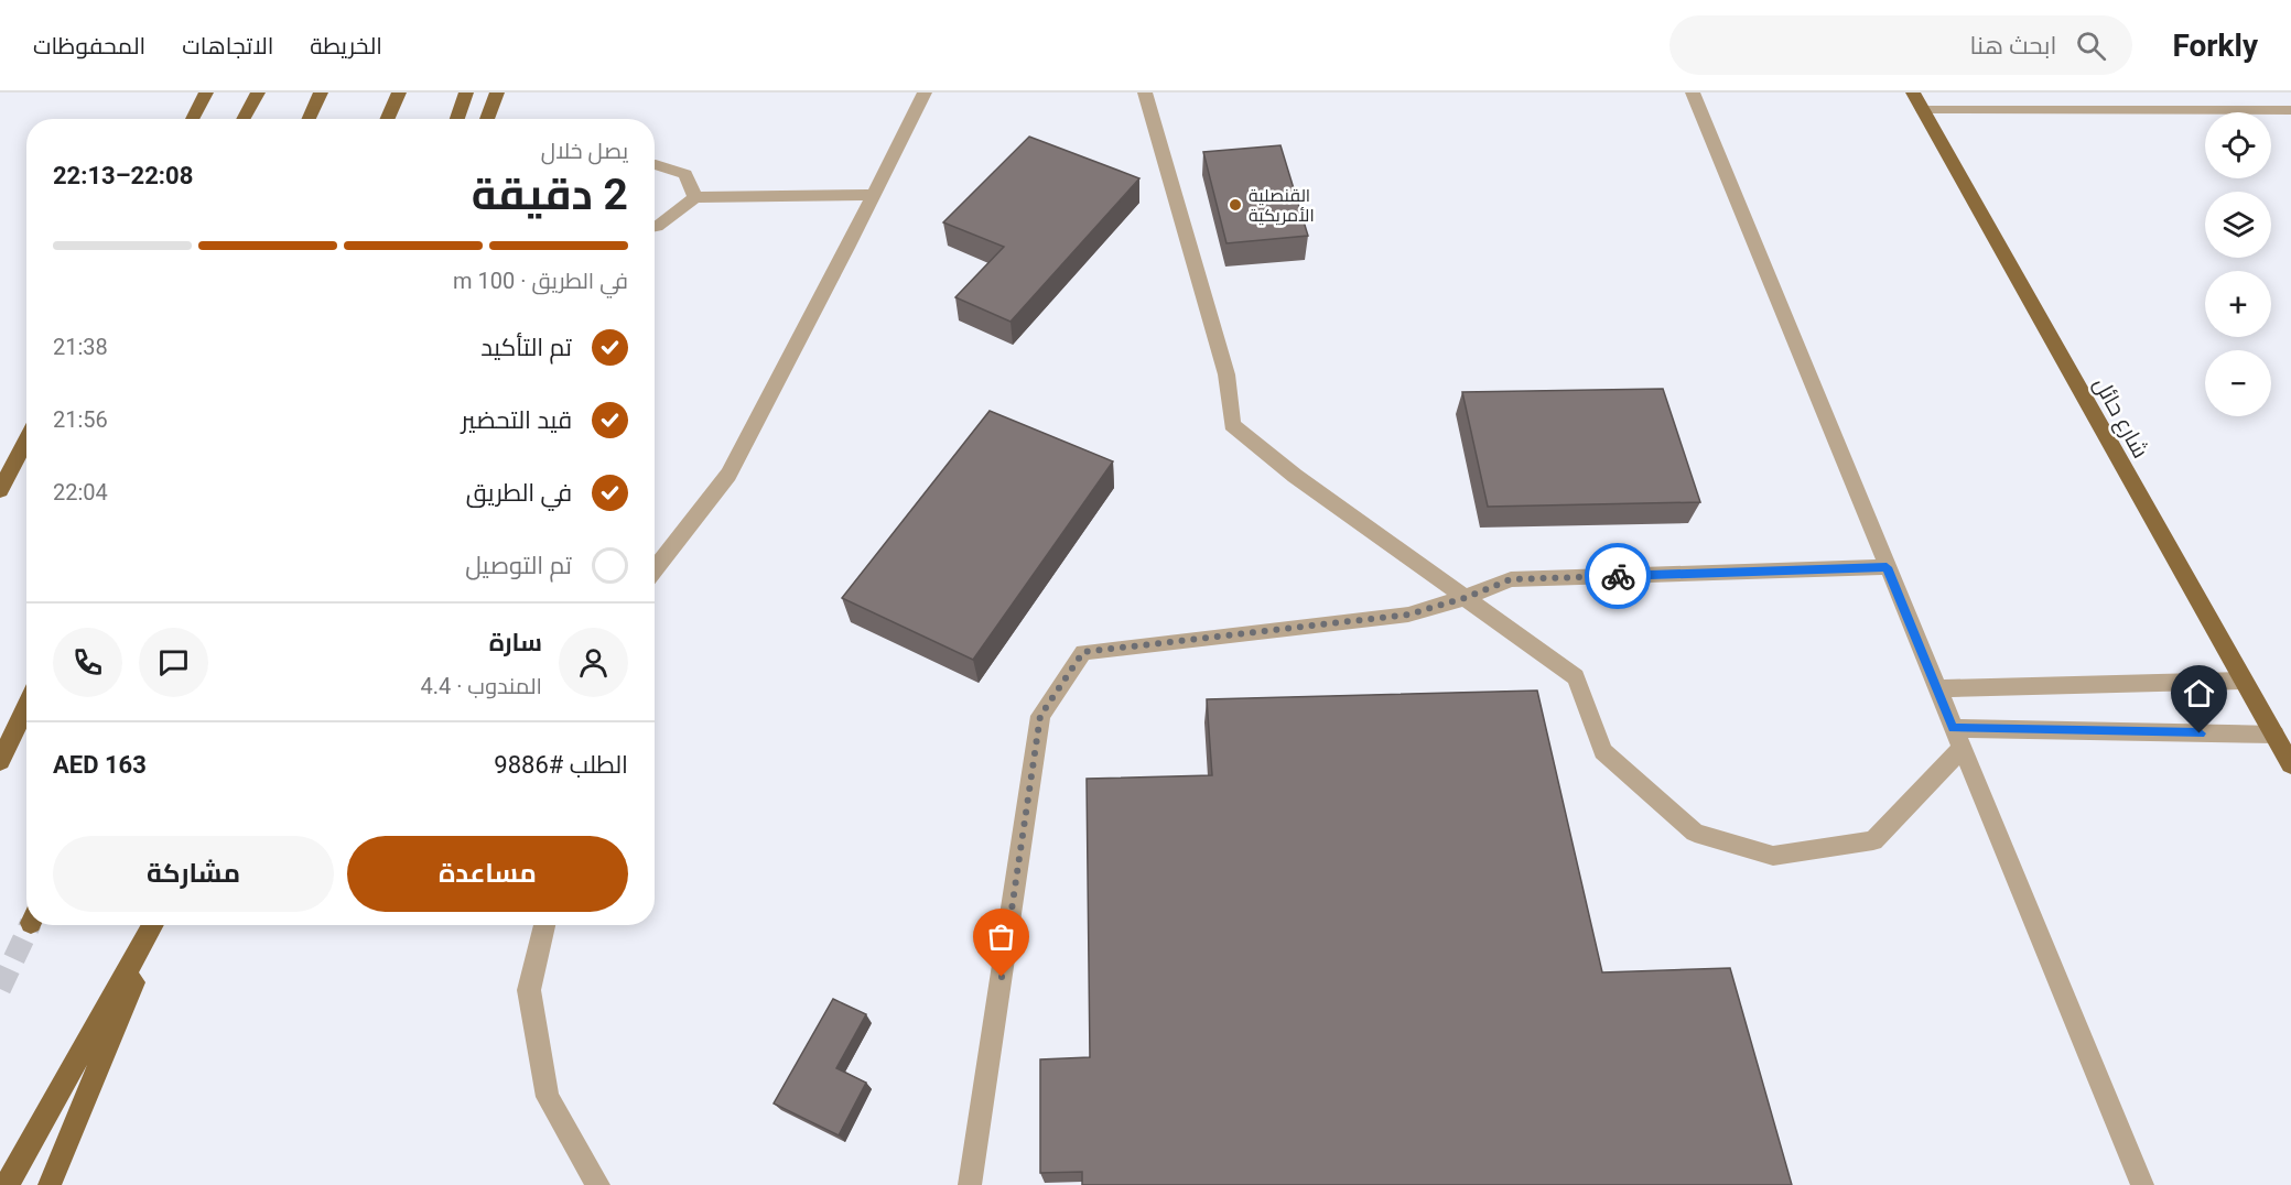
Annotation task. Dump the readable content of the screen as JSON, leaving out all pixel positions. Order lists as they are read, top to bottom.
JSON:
{
  "streets": {
    "main road": ["شارع حائل"]
  },
  "places": ["القنصلية الأمريكية"],
  "page": {
    "header": "Forkly",
    "search": "ابحث هنا",
    "nav": ["الخريطة", "الاتجاهات", "المحفوظات"],
    "map_buttons": ["+", "−"],
    "heading": ["2 دقيقة", "يصل خلال", "22:08–22:13"],
    "panel": [
      "سارة",
      "المندوب · 4.4",
      "الطلب #9886",
      "AED 163"
    ],
    "bar": "في الطريق · 100 m",
    "list": [
      ["تم التأكيد", "21:38"],
      ["قيد التحضير", "21:56"],
      ["في الطريق", "22:04"],
      "تم التوصيل"
    ],
    "buttons": ["مساعدة", "مشاركة"]
  }
}
